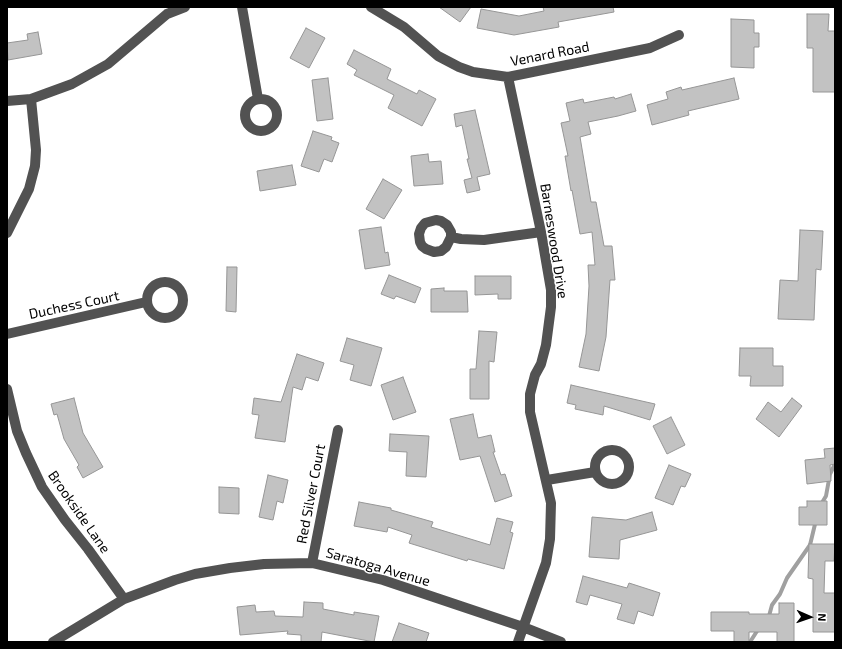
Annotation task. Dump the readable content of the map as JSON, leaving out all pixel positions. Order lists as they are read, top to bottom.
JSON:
{
  "streets": {
    "street": [
      "Venard Road",
      "Barneswood Drive",
      "Duchess Court",
      "Red Silver Court",
      "Brookside Lane",
      "Saratoga Avenue"
    ]
  },
  "crossings": [
    ["Venard Road", "Barneswood Drive"],
    ["Barneswood Drive", "Saratoga Avenue"],
    ["Red Silver Court", "Saratoga Avenue"],
    ["Brookside Lane", "Saratoga Avenue"]
  ],
  "north": "right"
}
